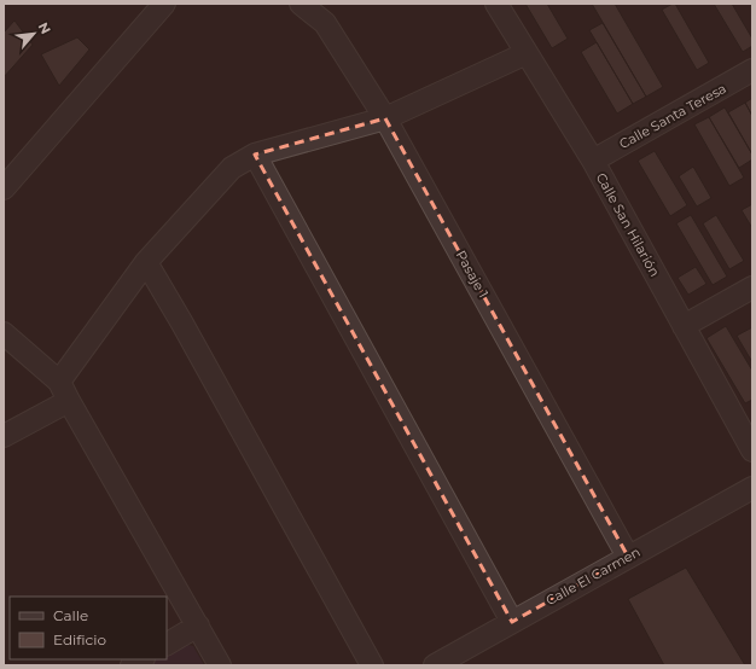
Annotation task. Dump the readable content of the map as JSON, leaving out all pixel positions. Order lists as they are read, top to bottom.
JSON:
{
  "streets": {
    "street": [
      "Calle Santa Teresa",
      "Calle San Hilarión",
      "Pasaje 1",
      "Calle El Carmen"
    ]
  },
  "crossings": [
    ["Calle Santa Teresa", "Calle San Hilarión"],
    ["Pasaje 1", "Calle El Carmen"]
  ],
  "legend": ["Calle", "Edificio"],
  "north": "top right"
}
